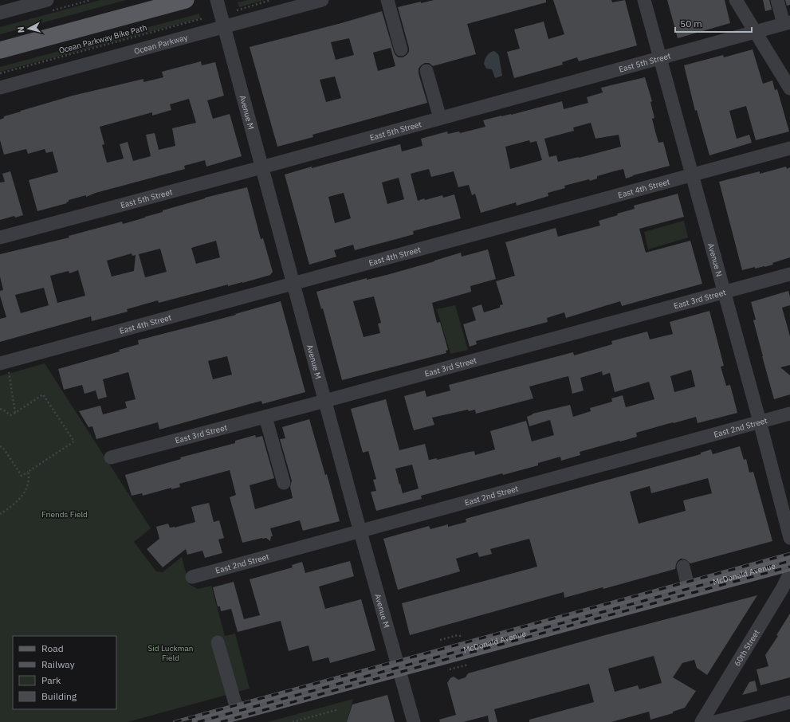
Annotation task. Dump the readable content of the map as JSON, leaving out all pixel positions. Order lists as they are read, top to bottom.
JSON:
{
  "streets": {
    "main road": ["McDonald Avenue"],
    "street": [
      "Ocean Parkway",
      "East 5th Street",
      "Avenue M",
      "East 4th Street",
      "Avenue N",
      "East 3rd Street",
      "East 2nd Street",
      "60th Street"
    ],
    "path": ["Ocean Parkway Bike Path"]
  },
  "crossings": [
    ["Ocean Parkway", "Avenue M"],
    ["East 5th Street", "Avenue M"],
    ["East 5th Street", "Avenue N"],
    ["Avenue M", "East 4th Street"],
    ["Avenue M", "East 3rd Street"],
    ["Avenue M", "East 2nd Street"],
    ["Avenue M", "McDonald Avenue"],
    ["East 4th Street", "Avenue N"],
    ["Avenue N", "East 3rd Street"],
    ["Avenue N", "East 2nd Street"]
  ],
  "parks": ["Friends Field", "Sid Luckman Field"],
  "legend": [
    "Road",
    "Railway",
    "Park",
    "Building"
  ],
  "scale_bar": "50 m",
  "north": "left"
}
